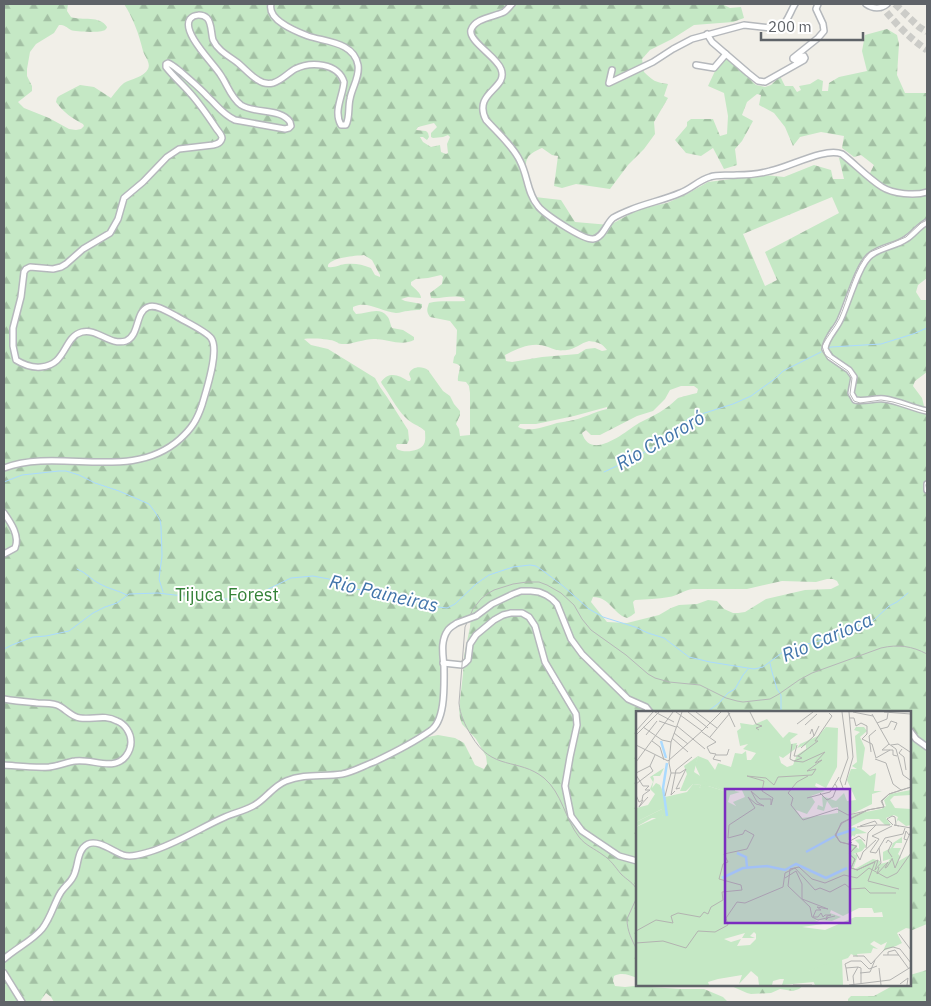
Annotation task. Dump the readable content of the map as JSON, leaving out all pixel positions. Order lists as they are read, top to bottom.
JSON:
{
  "water": ["Rio Chororó", "Rio Paineiras", "Rio Carioca"],
  "parks": ["Tijuca Forest"],
  "scale_bar": "200 m"
}
